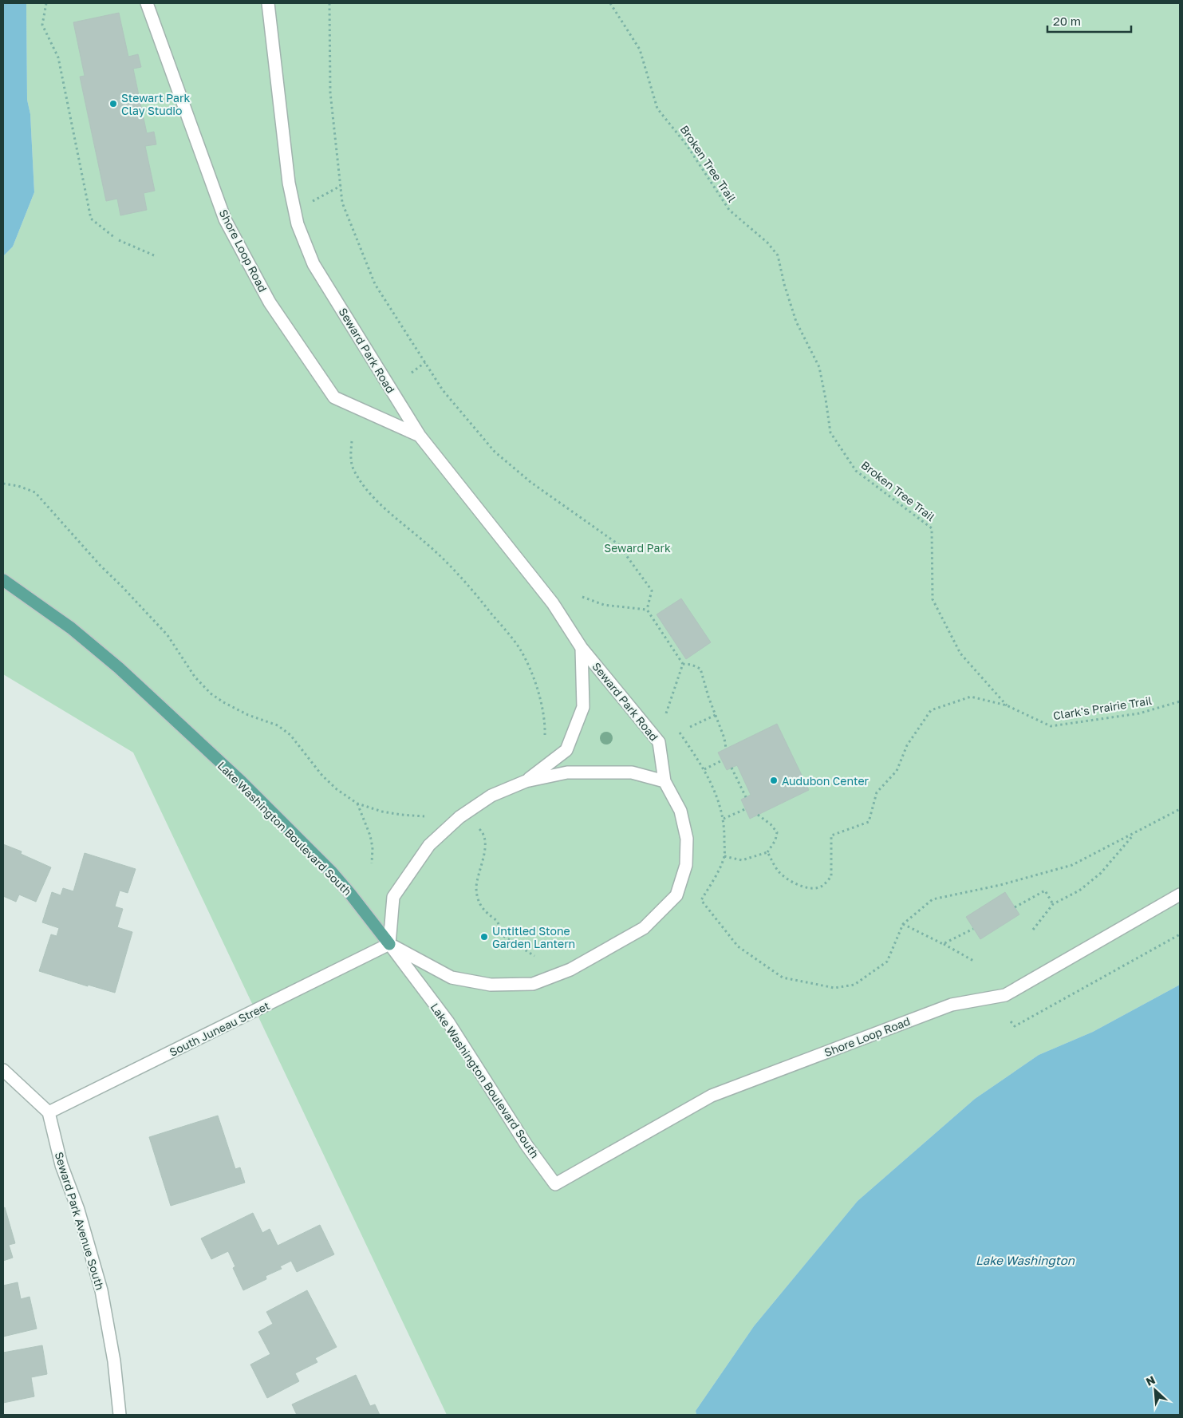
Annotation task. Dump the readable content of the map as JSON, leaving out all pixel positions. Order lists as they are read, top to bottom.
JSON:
{
  "streets": {
    "main road": ["Lake Washington Boulevard South"],
    "street": [
      "Shore Loop Road",
      "Seward Park Road",
      "South Juneau Street",
      "Seward Park Avenue South"
    ],
    "path": ["Broken Tree Trail", "Clark's Prairie Trail"]
  },
  "crossings": [
    ["Broken Tree Trail", "Clark's Prairie Trail"],
    ["Shore Loop Road", "Seward Park Road"],
    ["Shore Loop Road", "Lake Washington Boulevard South"],
    ["Seward Park Road", "Lake Washington Boulevard South"],
    ["Seward Park Road", "South Juneau Street"],
    ["Lake Washington Boulevard South", "South Juneau Street"],
    ["South Juneau Street", "Seward Park Avenue South"]
  ],
  "water": ["Lake Washington"],
  "parks": ["Seward Park"],
  "places": ["Stewart Park Clay Studio", "Audubon Center", "Untitled Stone Garden Lantern"],
  "scale_bar": "20 m",
  "north": "top left"
}
